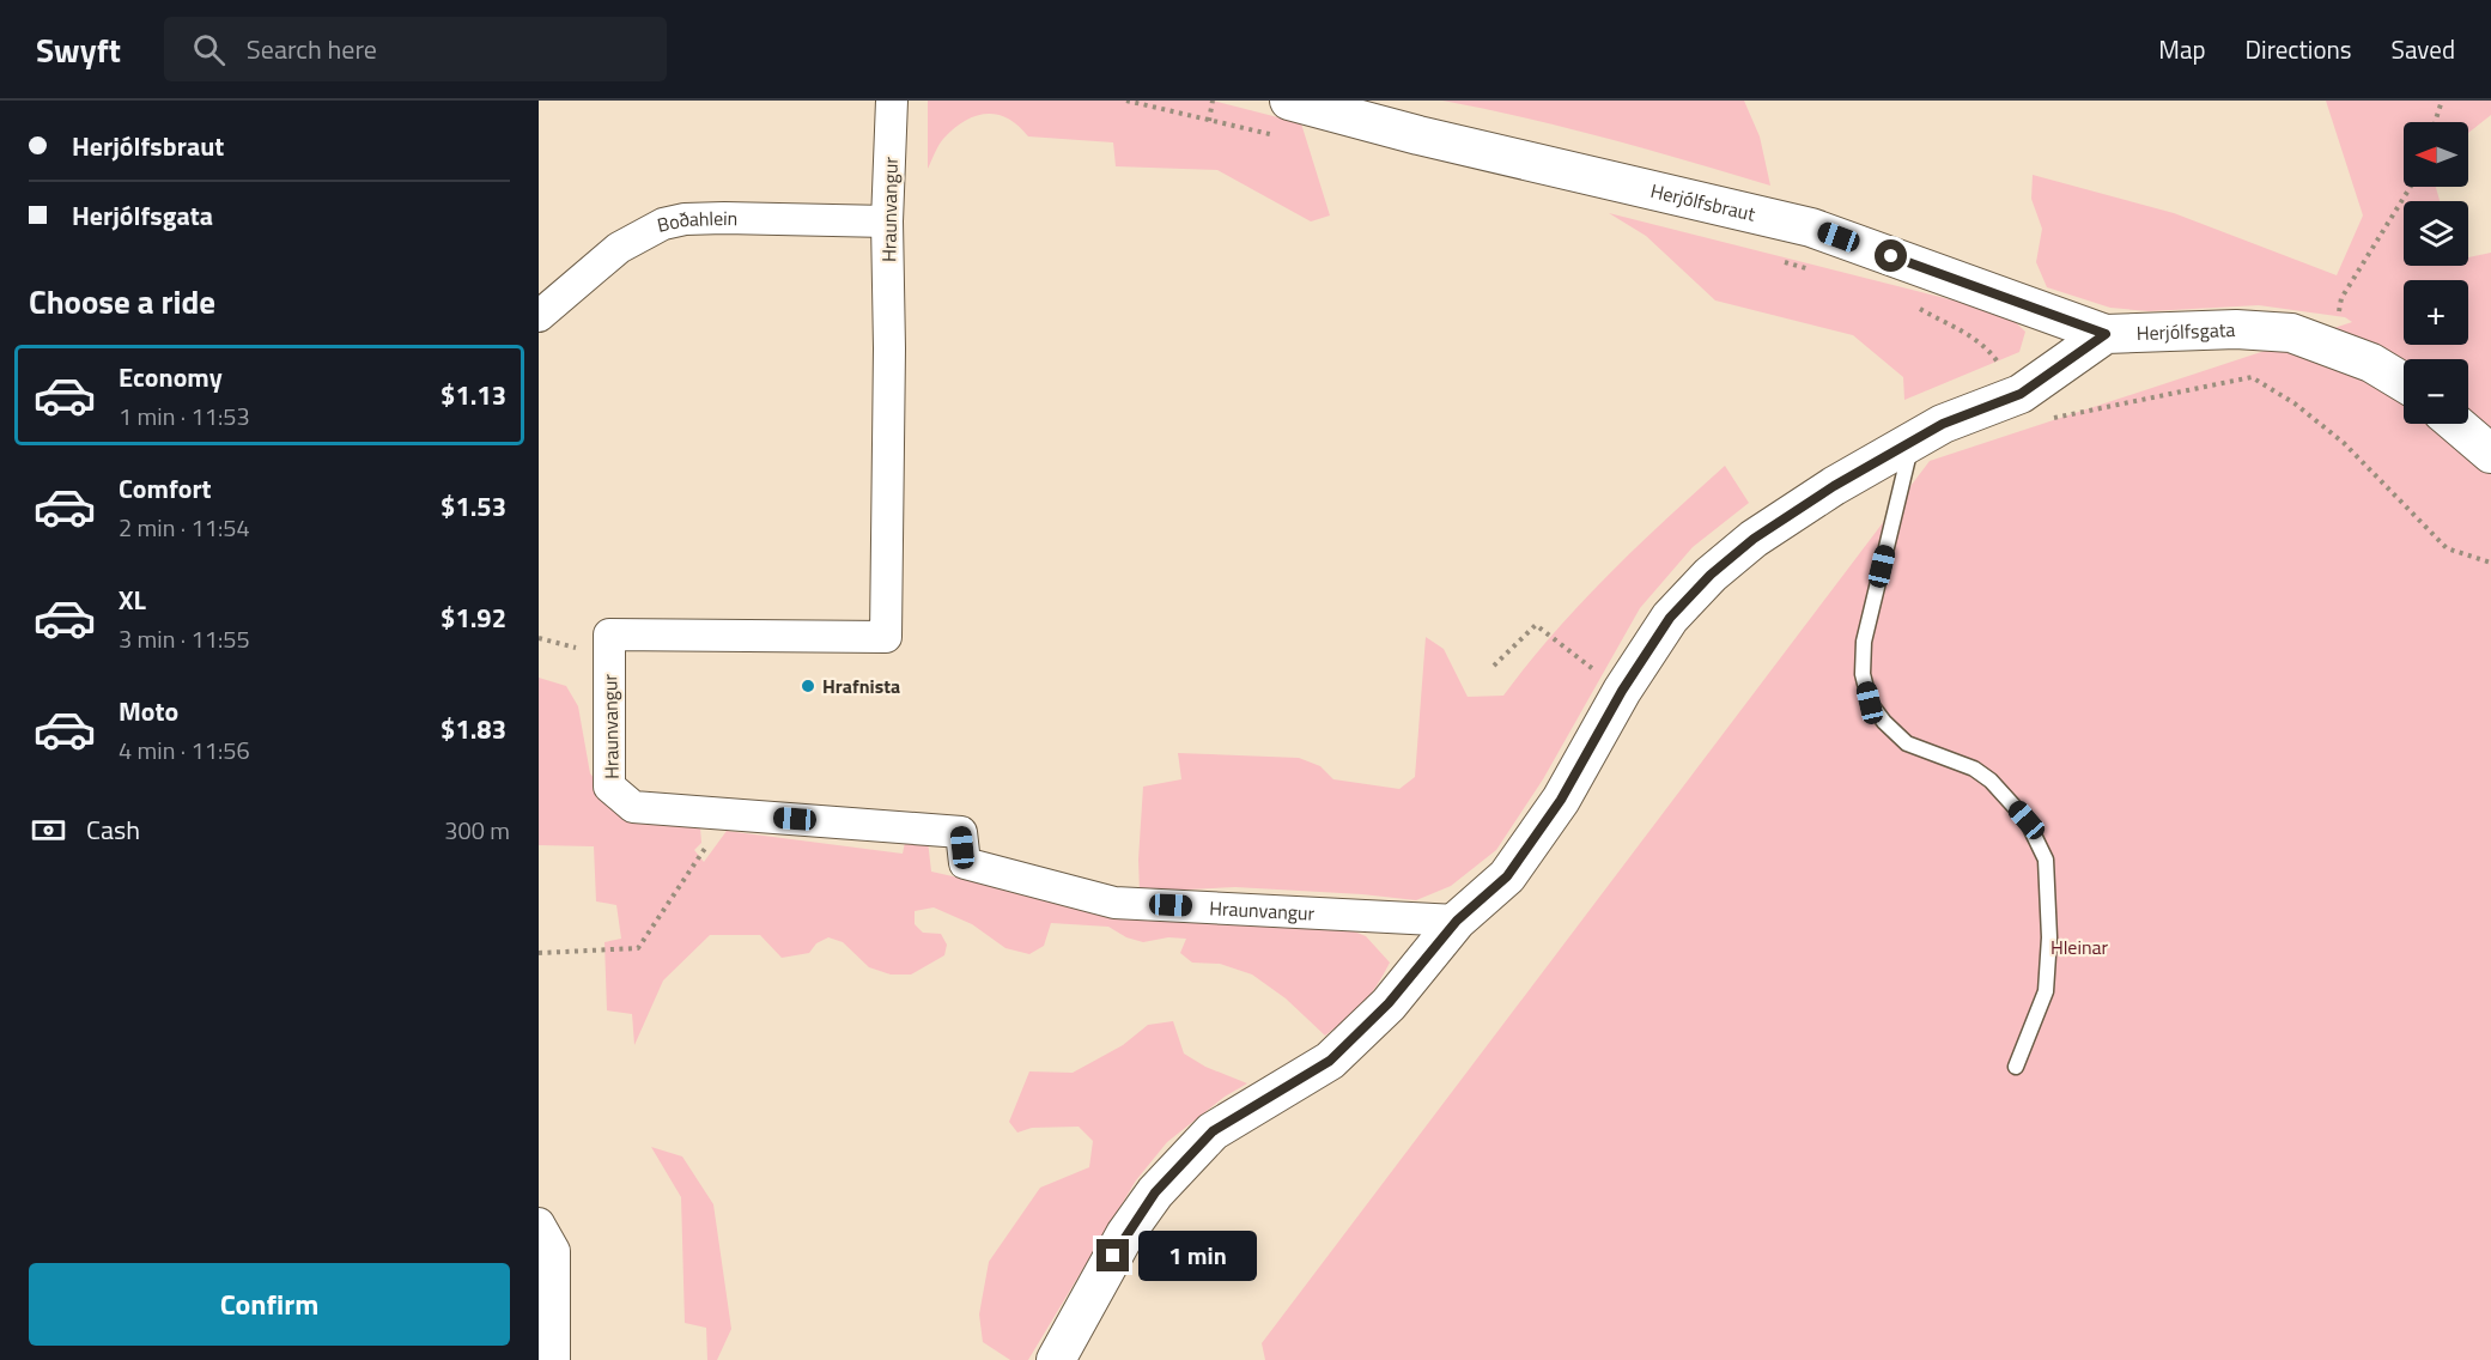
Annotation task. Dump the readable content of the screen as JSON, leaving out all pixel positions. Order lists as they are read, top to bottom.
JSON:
{
  "streets": {
    "street": [
      "Herjólfsbraut",
      "Hraunvangur",
      "Boðahlein",
      "Herjólfsgata"
    ]
  },
  "crossings": [
    ["Herjólfsbraut", "Herjólfsgata"],
    ["Hraunvangur", "Boðahlein"]
  ],
  "parks": ["Hleinar"],
  "places": ["Hrafnista"],
  "north": "left",
  "page": {
    "header": "Swyft",
    "search": "Search here",
    "nav": ["Map", "Directions", "Saved"],
    "banner": ["Herjólfsbraut", "Herjólfsgata"],
    "map_buttons": ["+", "−"],
    "heading": "Choose a ride",
    "list": [
      {
        "name": "Economy",
        "note": "1 min · 11:53",
        "value": "$1.13"
      },
      {
        "name": "Comfort",
        "note": "2 min · 11:54",
        "value": "$1.53"
      },
      {
        "name": "XL",
        "note": "3 min · 11:55",
        "value": "$1.92"
      },
      {
        "name": "Moto",
        "note": "4 min · 11:56",
        "value": "$1.83"
      }
    ],
    "pay": ["Cash", "300 m"],
    "bubble": "1 min",
    "buttons": "Confirm"
  }
}
